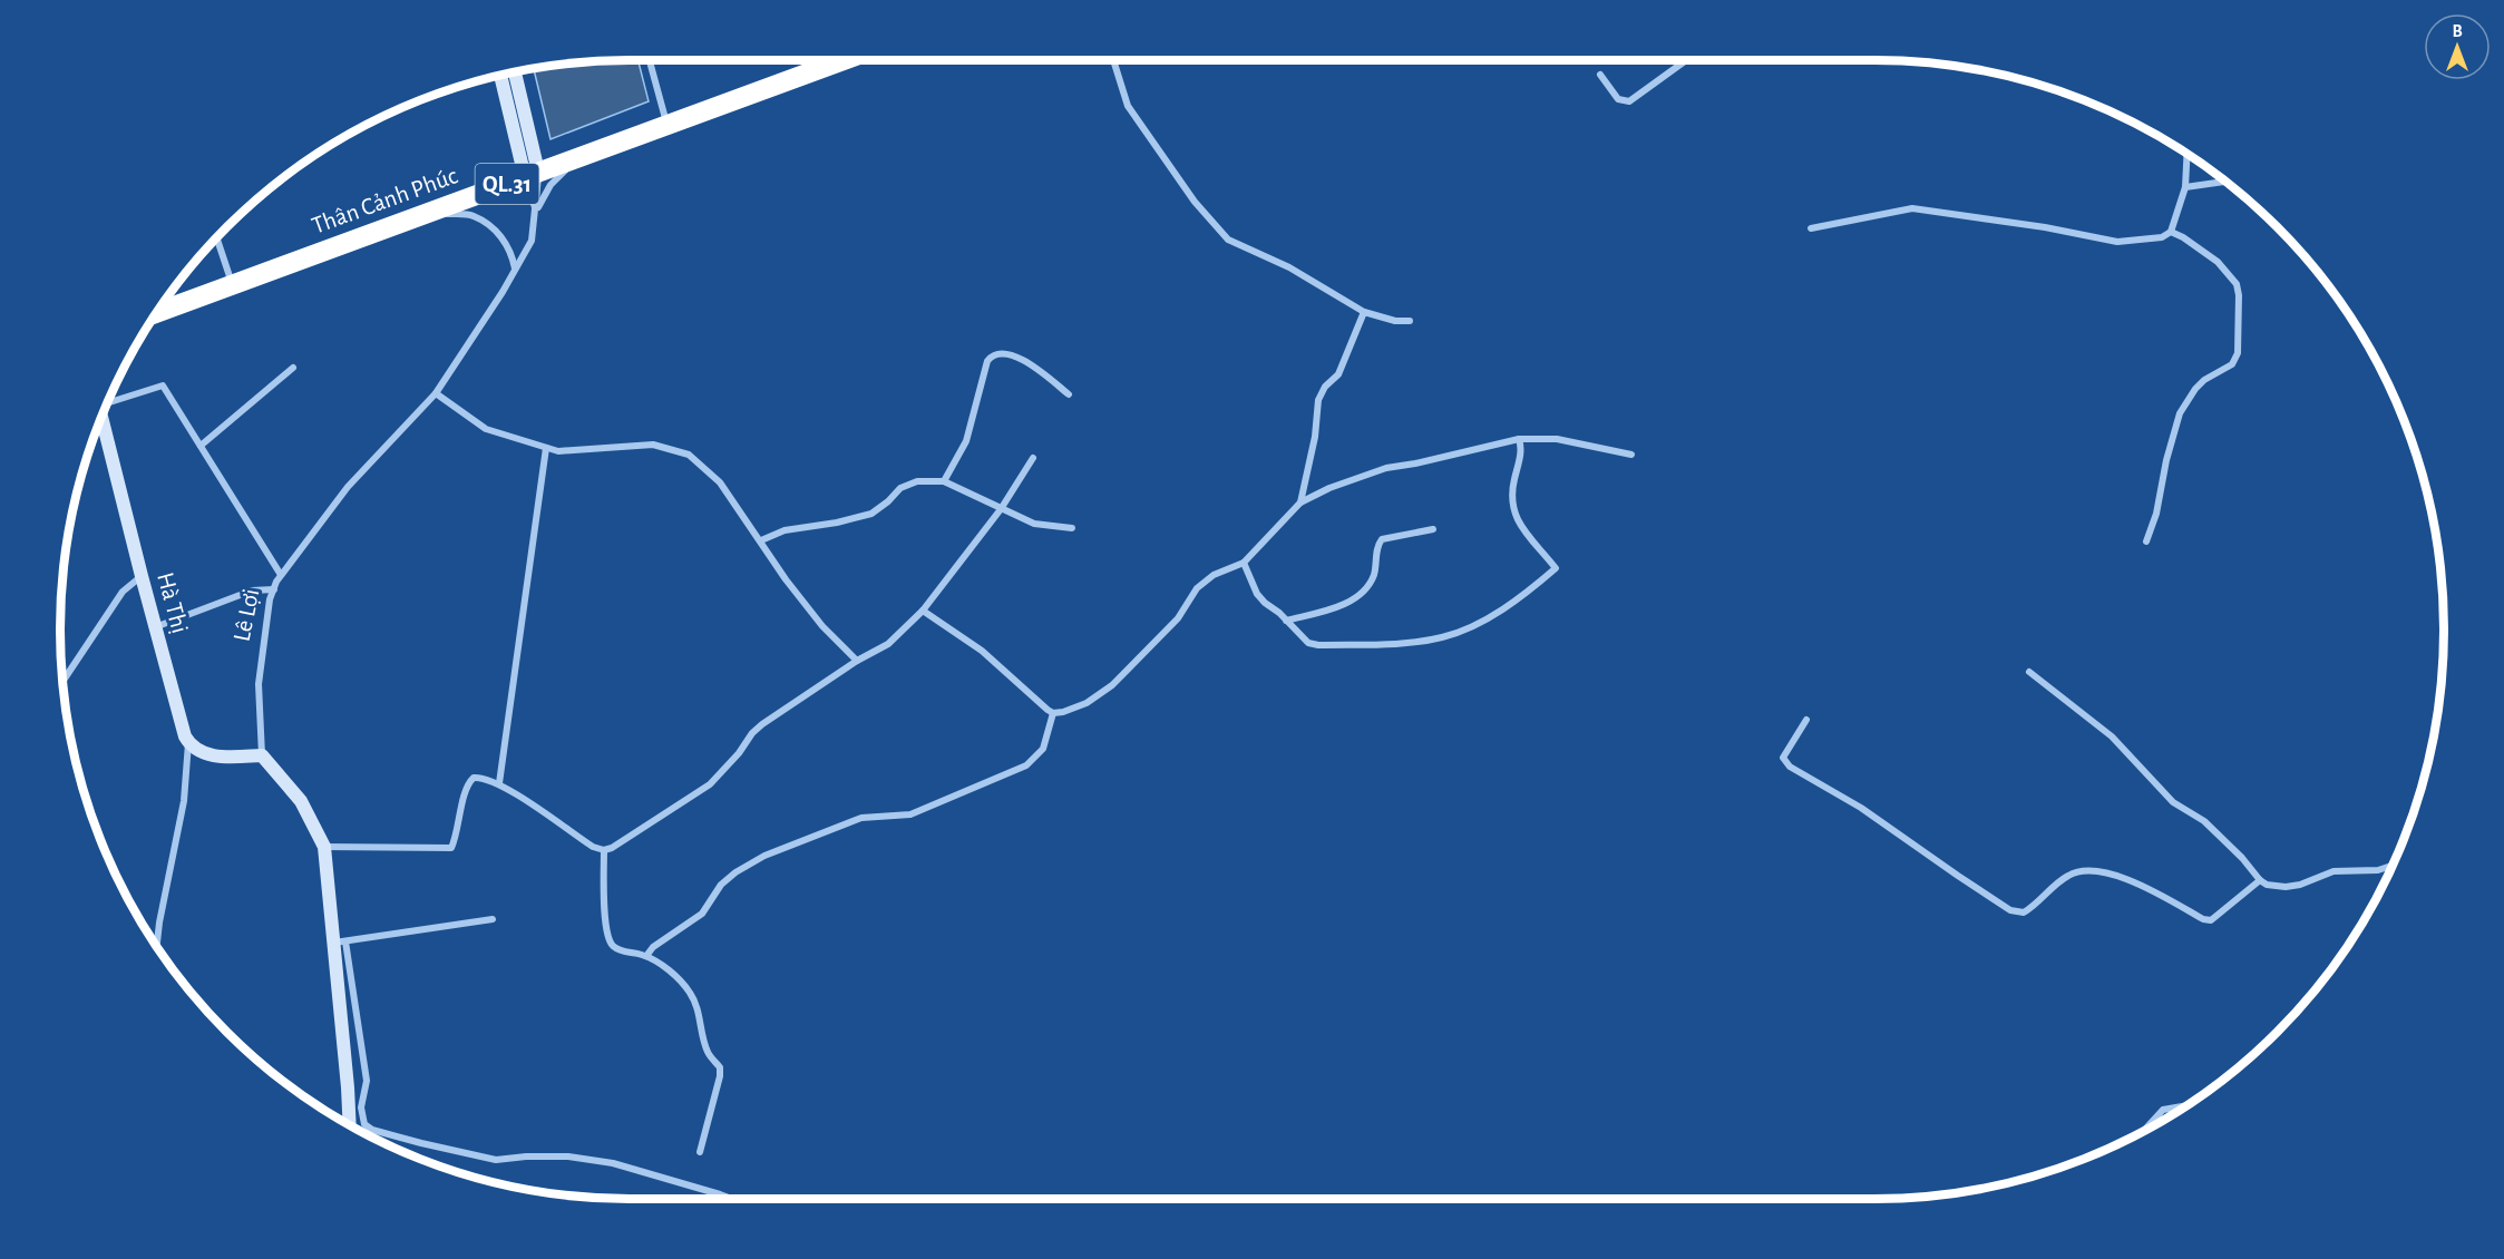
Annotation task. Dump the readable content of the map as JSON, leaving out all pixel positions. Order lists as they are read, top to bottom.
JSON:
{
  "streets": {
    "highway": ["QL.31", "Thân Cảnh Phúc"],
    "street": ["Hà Thị", "Lê Lợi"]
  },
  "crossings": [
    ["Thân Cảnh Phúc", "Lê Lợi"]
  ],
  "north": "top"
}
